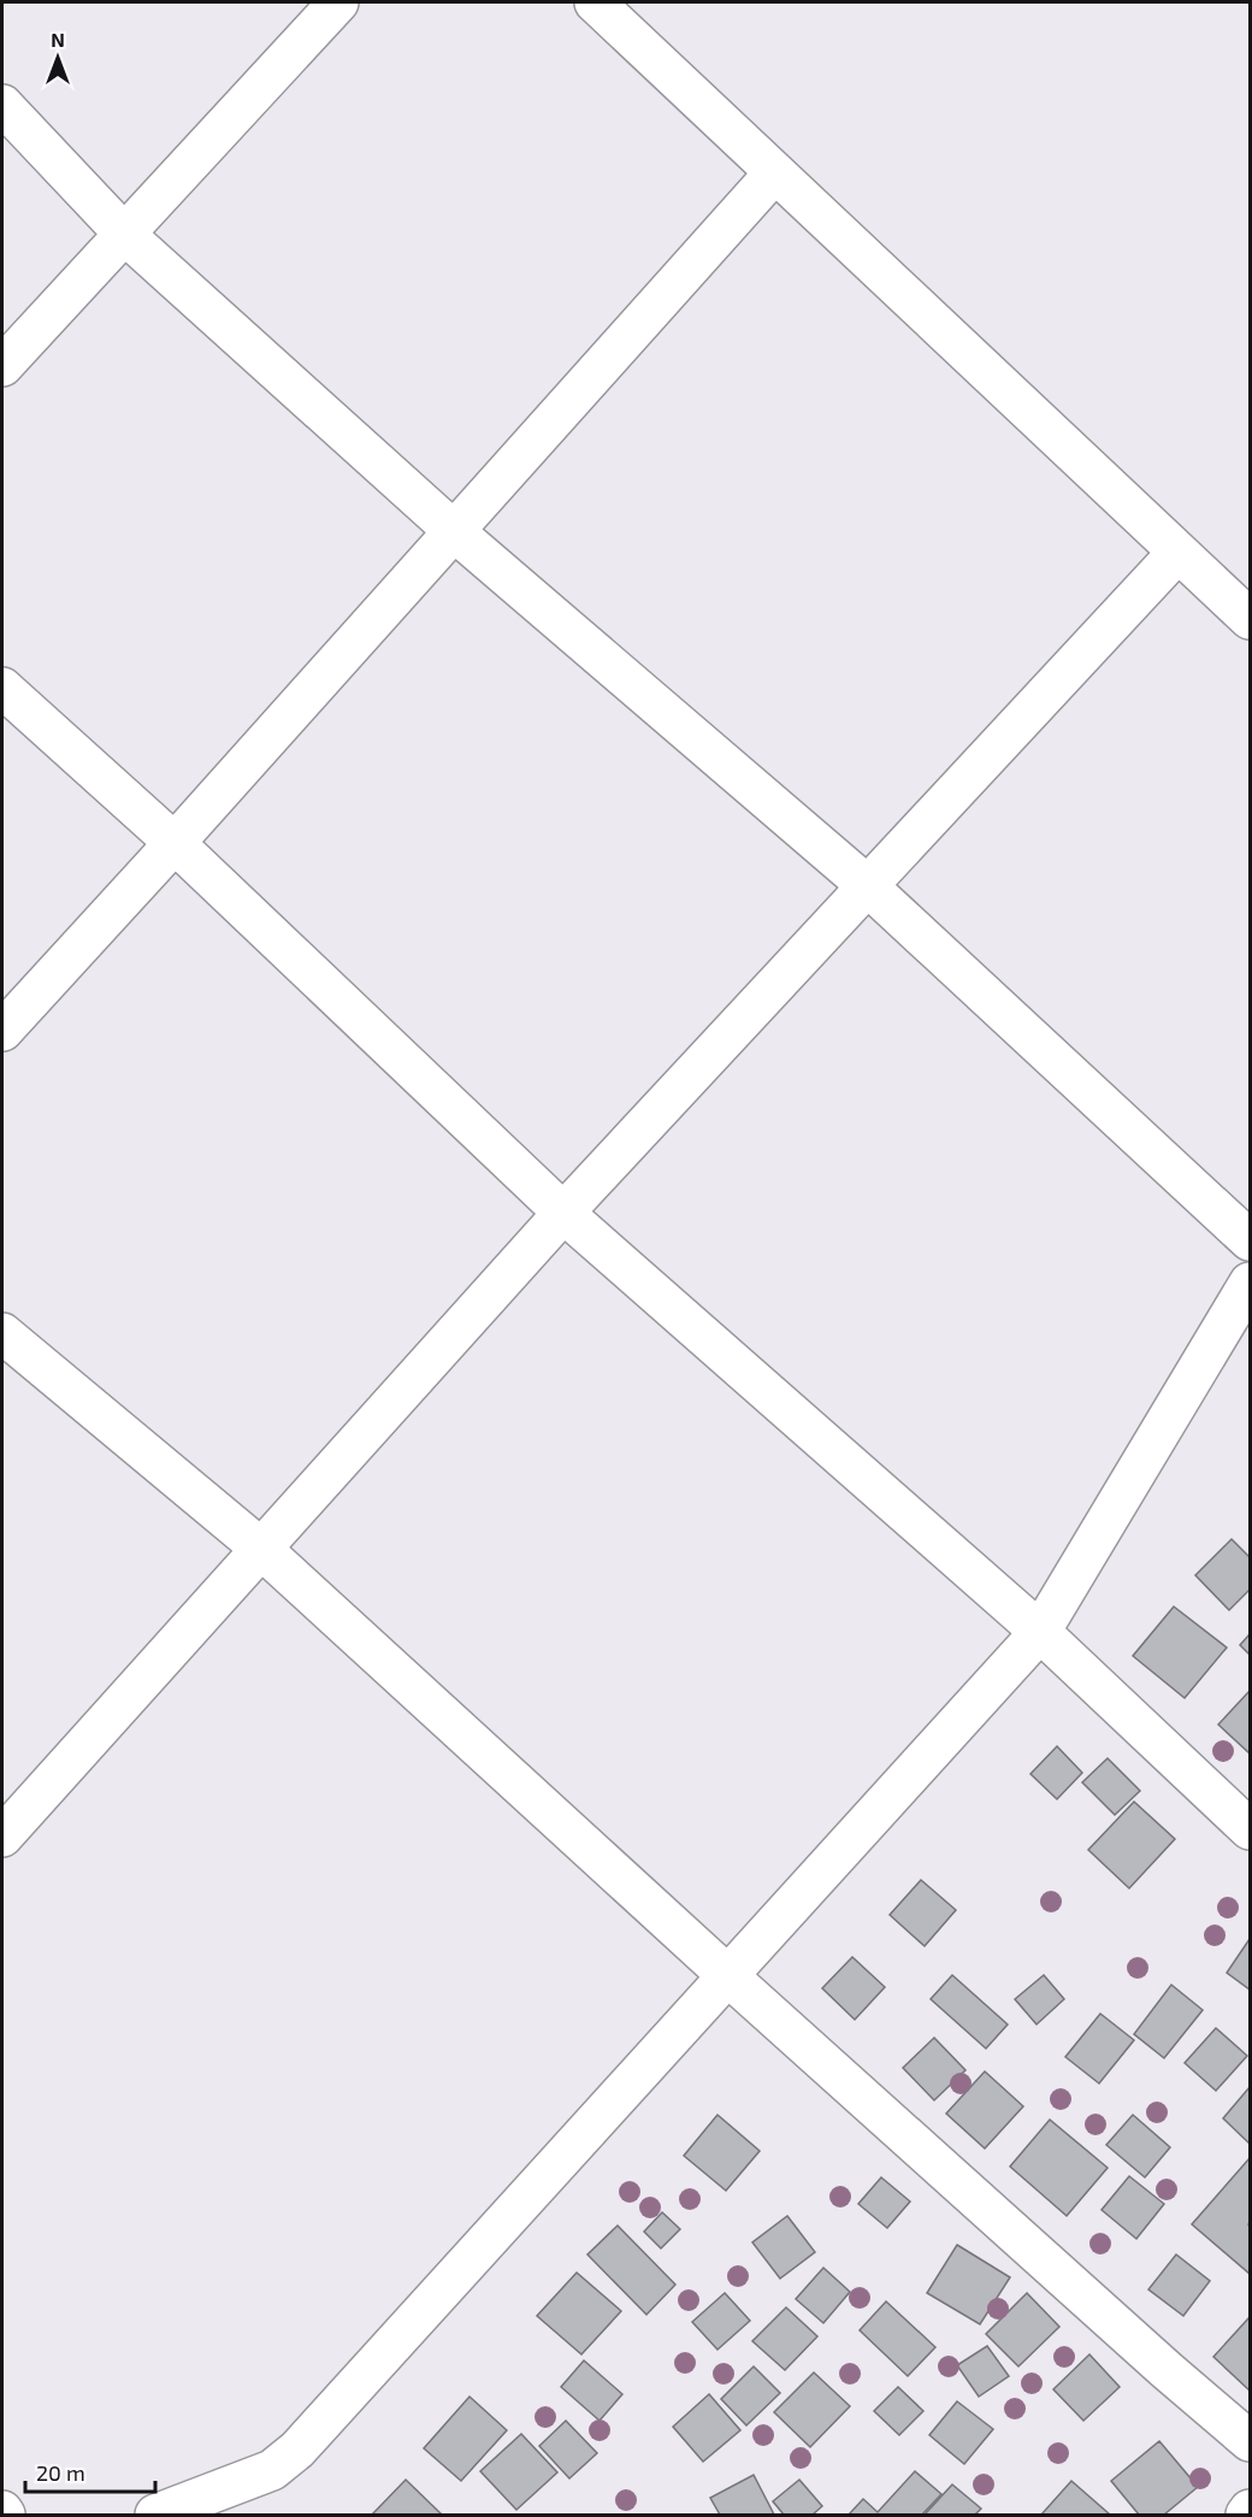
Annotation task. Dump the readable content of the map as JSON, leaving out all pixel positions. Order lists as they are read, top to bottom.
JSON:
{
  "scale_bar": "20 m",
  "north": "top"
}
